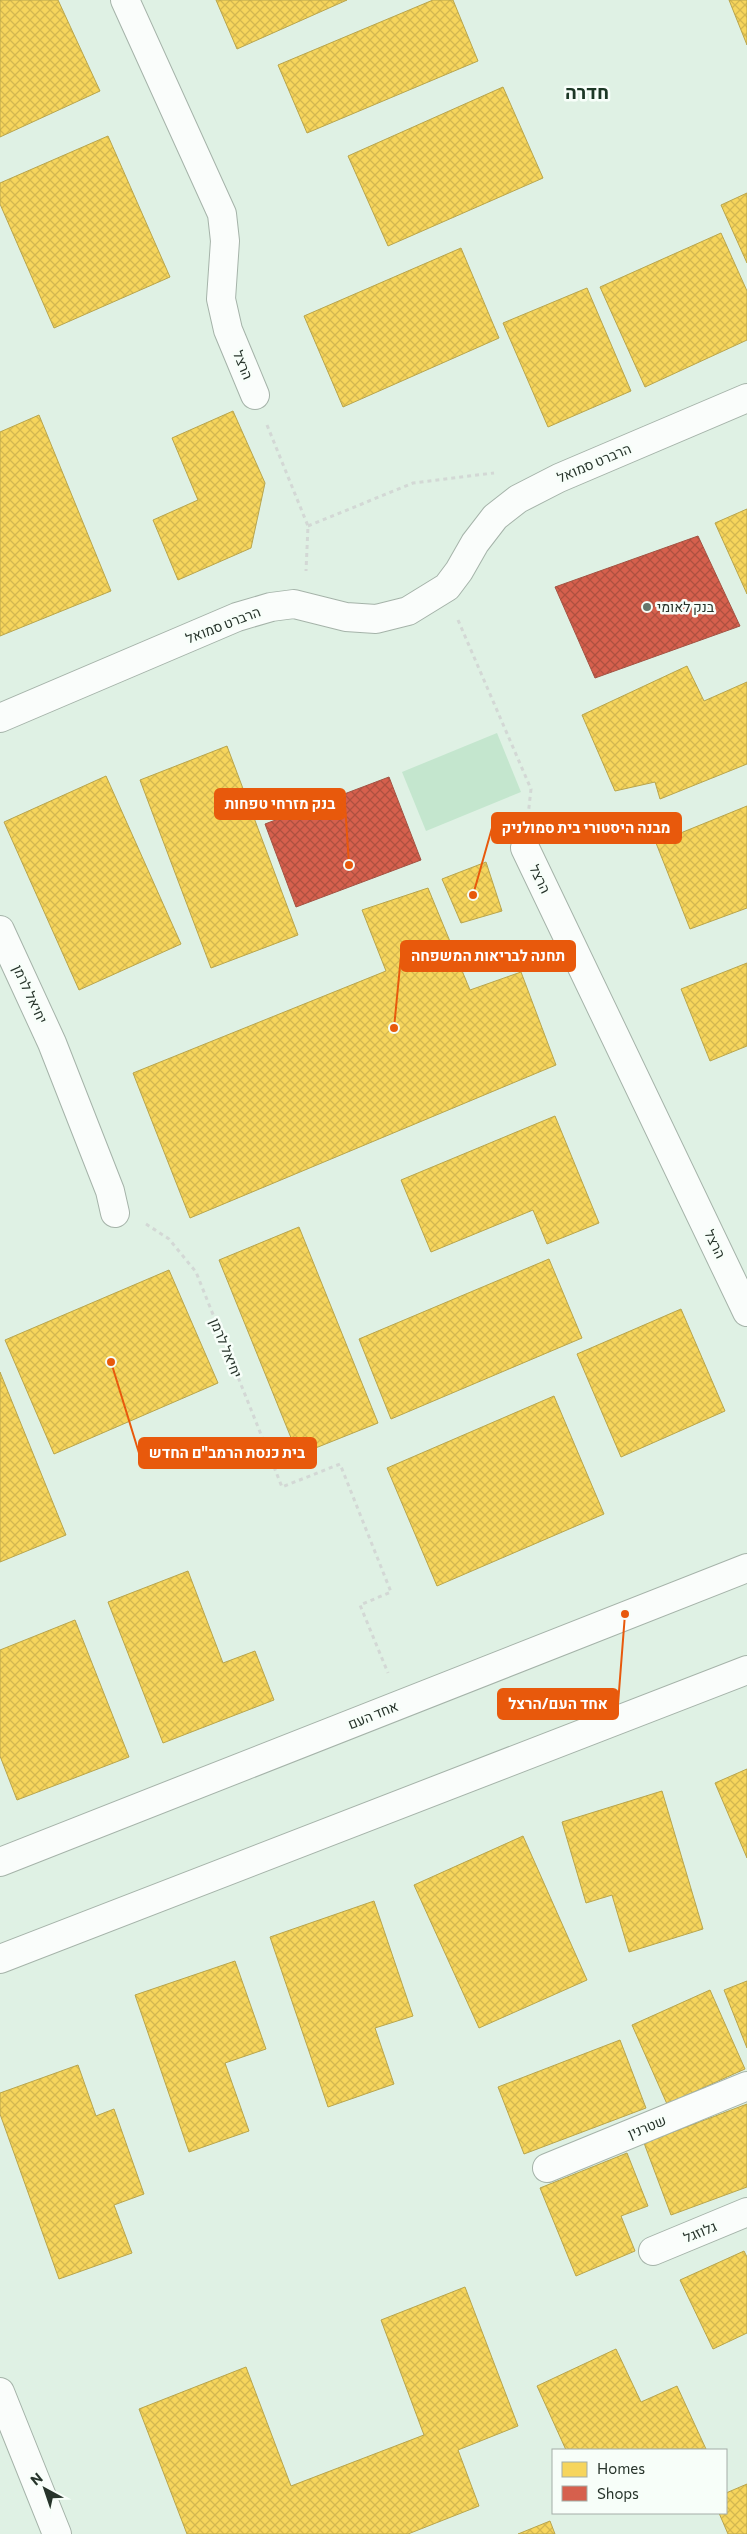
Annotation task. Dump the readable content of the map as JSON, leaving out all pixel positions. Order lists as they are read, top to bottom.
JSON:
{
  "streets": {
    "street": [
      "הרצל",
      "הרברט סמואל",
      "יחיאל לרמן",
      "אחד העם",
      "שטרנין",
      "גלוזגל"
    ]
  },
  "crossings": [
    ["יחיאל לרמן", "אחד העם"]
  ],
  "districts": ["חדרה"],
  "places": [
    "בנק לאומי",
    "בנק מזרחי טפחות",
    "מבנה היסטורי בית סמולניק",
    "תחנה לבריאות המשפחה",
    "בית כנסת הרמב\"ם החדש",
    "אחד העם/הרצל"
  ],
  "legend": ["Homes", "Shops"],
  "north": "top left"
}
